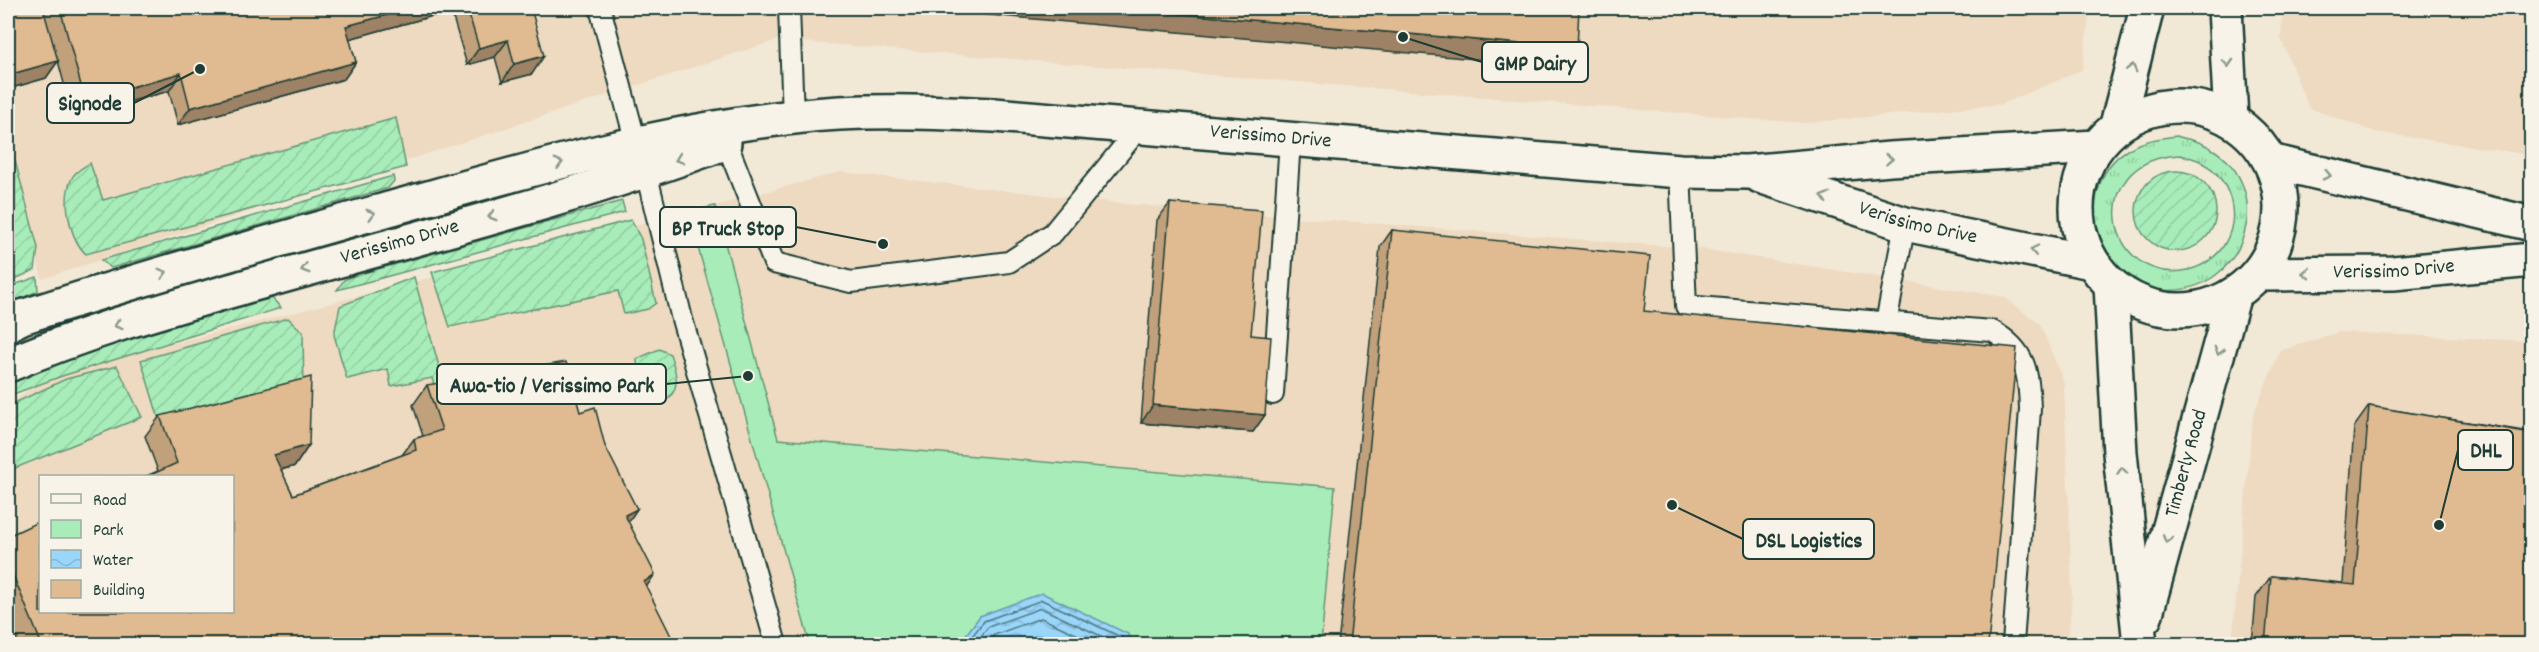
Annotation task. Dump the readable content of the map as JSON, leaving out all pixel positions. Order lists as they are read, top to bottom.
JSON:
{
  "streets": {
    "street": ["Verissimo Drive", "Timberly Road"]
  },
  "crossings": [
    ["Verissimo Drive", "Timberly Road"]
  ],
  "places": [
    "GMP Dairy",
    "Signode",
    "BP Truck Stop",
    "Awa-tio / Verissimo Park",
    "DSL Logistics",
    "DHL"
  ],
  "legend": [
    "Road",
    "Park",
    "Water",
    "Building"
  ]
}
